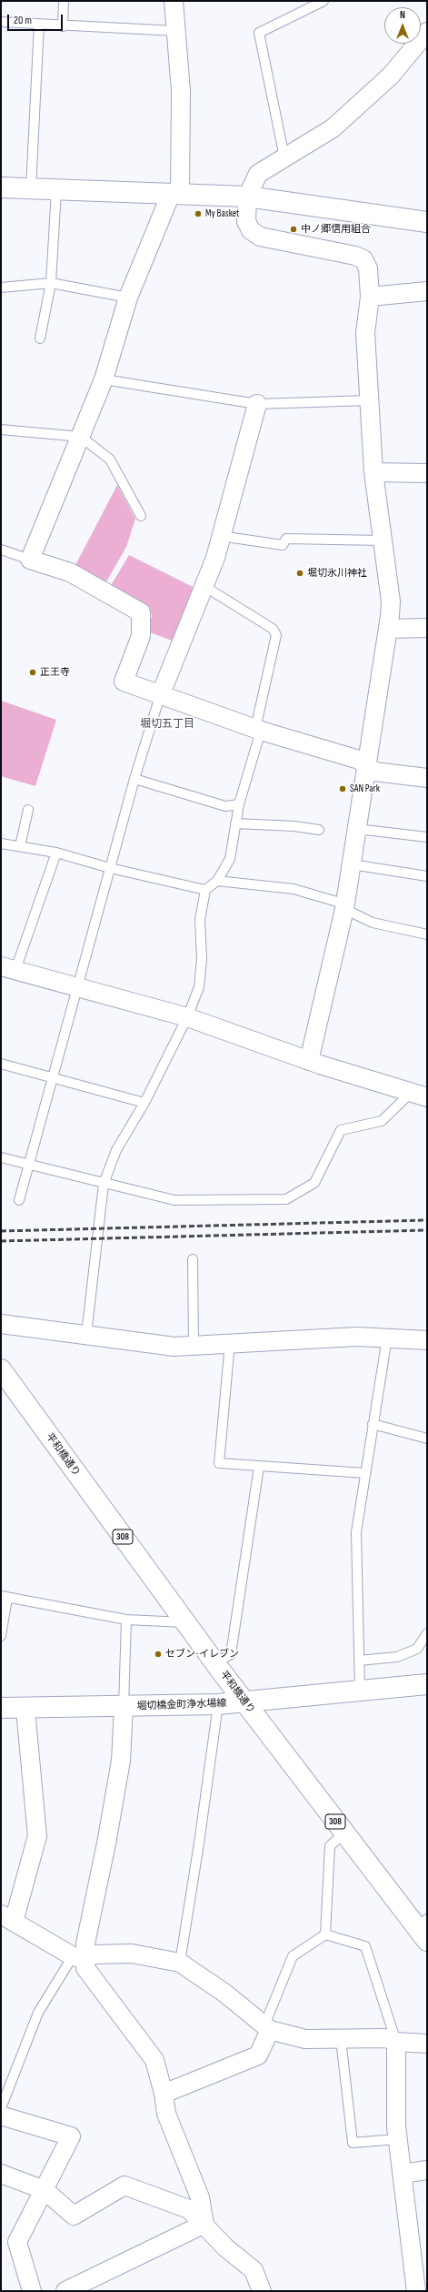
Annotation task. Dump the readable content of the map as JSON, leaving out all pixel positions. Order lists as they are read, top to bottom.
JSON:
{
  "streets": {
    "street": ["平和橋通り", "308", "堀切橋金町浄水場線"]
  },
  "crossings": [
    ["平和橋通り", "堀切橋金町浄水場線"]
  ],
  "districts": ["堀切五丁目"],
  "places": [
    "My Basket",
    "中ノ郷信用組合",
    "堀切氷川神社",
    "正王寺",
    "SAN Park",
    "セブン-イレブン"
  ],
  "scale_bar": "20 m",
  "north": "top"
}
